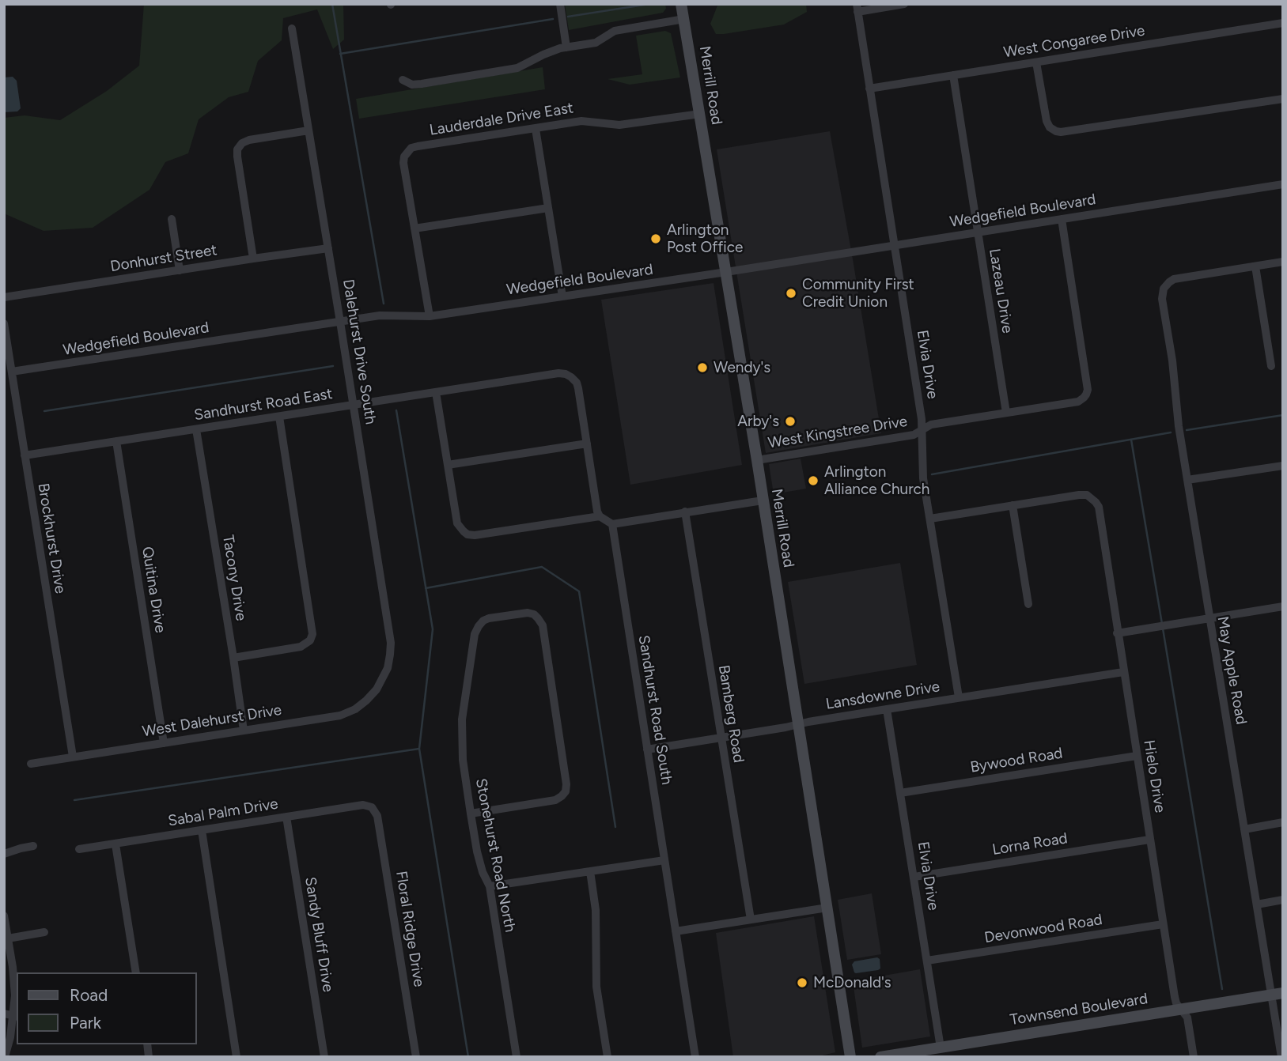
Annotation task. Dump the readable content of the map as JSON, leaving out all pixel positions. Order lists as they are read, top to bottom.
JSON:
{
  "streets": {
    "main road": ["Merrill Road", "Townsend Boulevard"],
    "street": [
      "West Congaree Drive",
      "Lauderdale Drive East",
      "Wedgefield Boulevard",
      "Donhurst Street",
      "Lazeau Drive",
      "Dalehurst Drive South",
      "Elvia Drive",
      "Sandhurst Road East",
      "West Kingstree Drive",
      "Brockhurst Drive",
      "Tacony Drive",
      "Quitina Drive",
      "May Apple Road",
      "Lansdowne Drive",
      "Sandhurst Road South",
      "Bamberg Road",
      "West Dalehurst Drive",
      "Bywood Road",
      "Hielo Drive",
      "Sabal Palm Drive",
      "Lorna Road",
      "Stonehurst Road North",
      "Floral Ridge Drive",
      "Devonwood Road",
      "Sandy Bluff Drive"
    ]
  },
  "crossings": [
    ["West Congaree Drive", "Lazeau Drive"],
    ["West Congaree Drive", "Elvia Drive"],
    ["Merrill Road", "Lauderdale Drive East"],
    ["Merrill Road", "Wedgefield Boulevard"],
    ["Merrill Road", "West Kingstree Drive"],
    ["Merrill Road", "Lansdowne Drive"],
    ["Wedgefield Boulevard", "Lazeau Drive"],
    ["Wedgefield Boulevard", "Dalehurst Drive South"],
    ["Wedgefield Boulevard", "Elvia Drive"],
    ["Wedgefield Boulevard", "West Kingstree Drive"],
    ["Wedgefield Boulevard", "Brockhurst Drive"],
    ["Donhurst Street", "Dalehurst Drive South"],
    ["Lazeau Drive", "West Kingstree Drive"],
    ["Dalehurst Drive South", "Sandhurst Road East"],
    ["Dalehurst Drive South", "West Dalehurst Drive"],
    ["Elvia Drive", "West Kingstree Drive"],
    ["Elvia Drive", "Lansdowne Drive"],
    ["Elvia Drive", "Bywood Road"],
    ["Elvia Drive", "Lorna Road"],
    ["Elvia Drive", "Devonwood Road"],
    ["Elvia Drive", "Townsend Boulevard"],
    ["Sandhurst Road East", "Brockhurst Drive"],
    ["Sandhurst Road East", "Tacony Drive"],
    ["Sandhurst Road East", "Quitina Drive"],
    ["Brockhurst Drive", "West Dalehurst Drive"],
    ["Tacony Drive", "West Dalehurst Drive"],
    ["Quitina Drive", "West Dalehurst Drive"],
    ["May Apple Road", "Townsend Boulevard"],
    ["Lansdowne Drive", "Sandhurst Road South"],
    ["Lansdowne Drive", "Bamberg Road"],
    ["Lansdowne Drive", "Hielo Drive"],
    ["Bywood Road", "Hielo Drive"],
    ["Hielo Drive", "Lorna Road"],
    ["Hielo Drive", "Devonwood Road"],
    ["Hielo Drive", "Townsend Boulevard"],
    ["Sabal Palm Drive", "Floral Ridge Drive"],
    ["Sabal Palm Drive", "Sandy Bluff Drive"]
  ],
  "places": [
    "Arlington Post Office",
    "Community First Credit Union",
    "Wendy's",
    "Arby's",
    "Arlington Alliance Church",
    "McDonald's"
  ],
  "legend": ["Road", "Park"]
}
